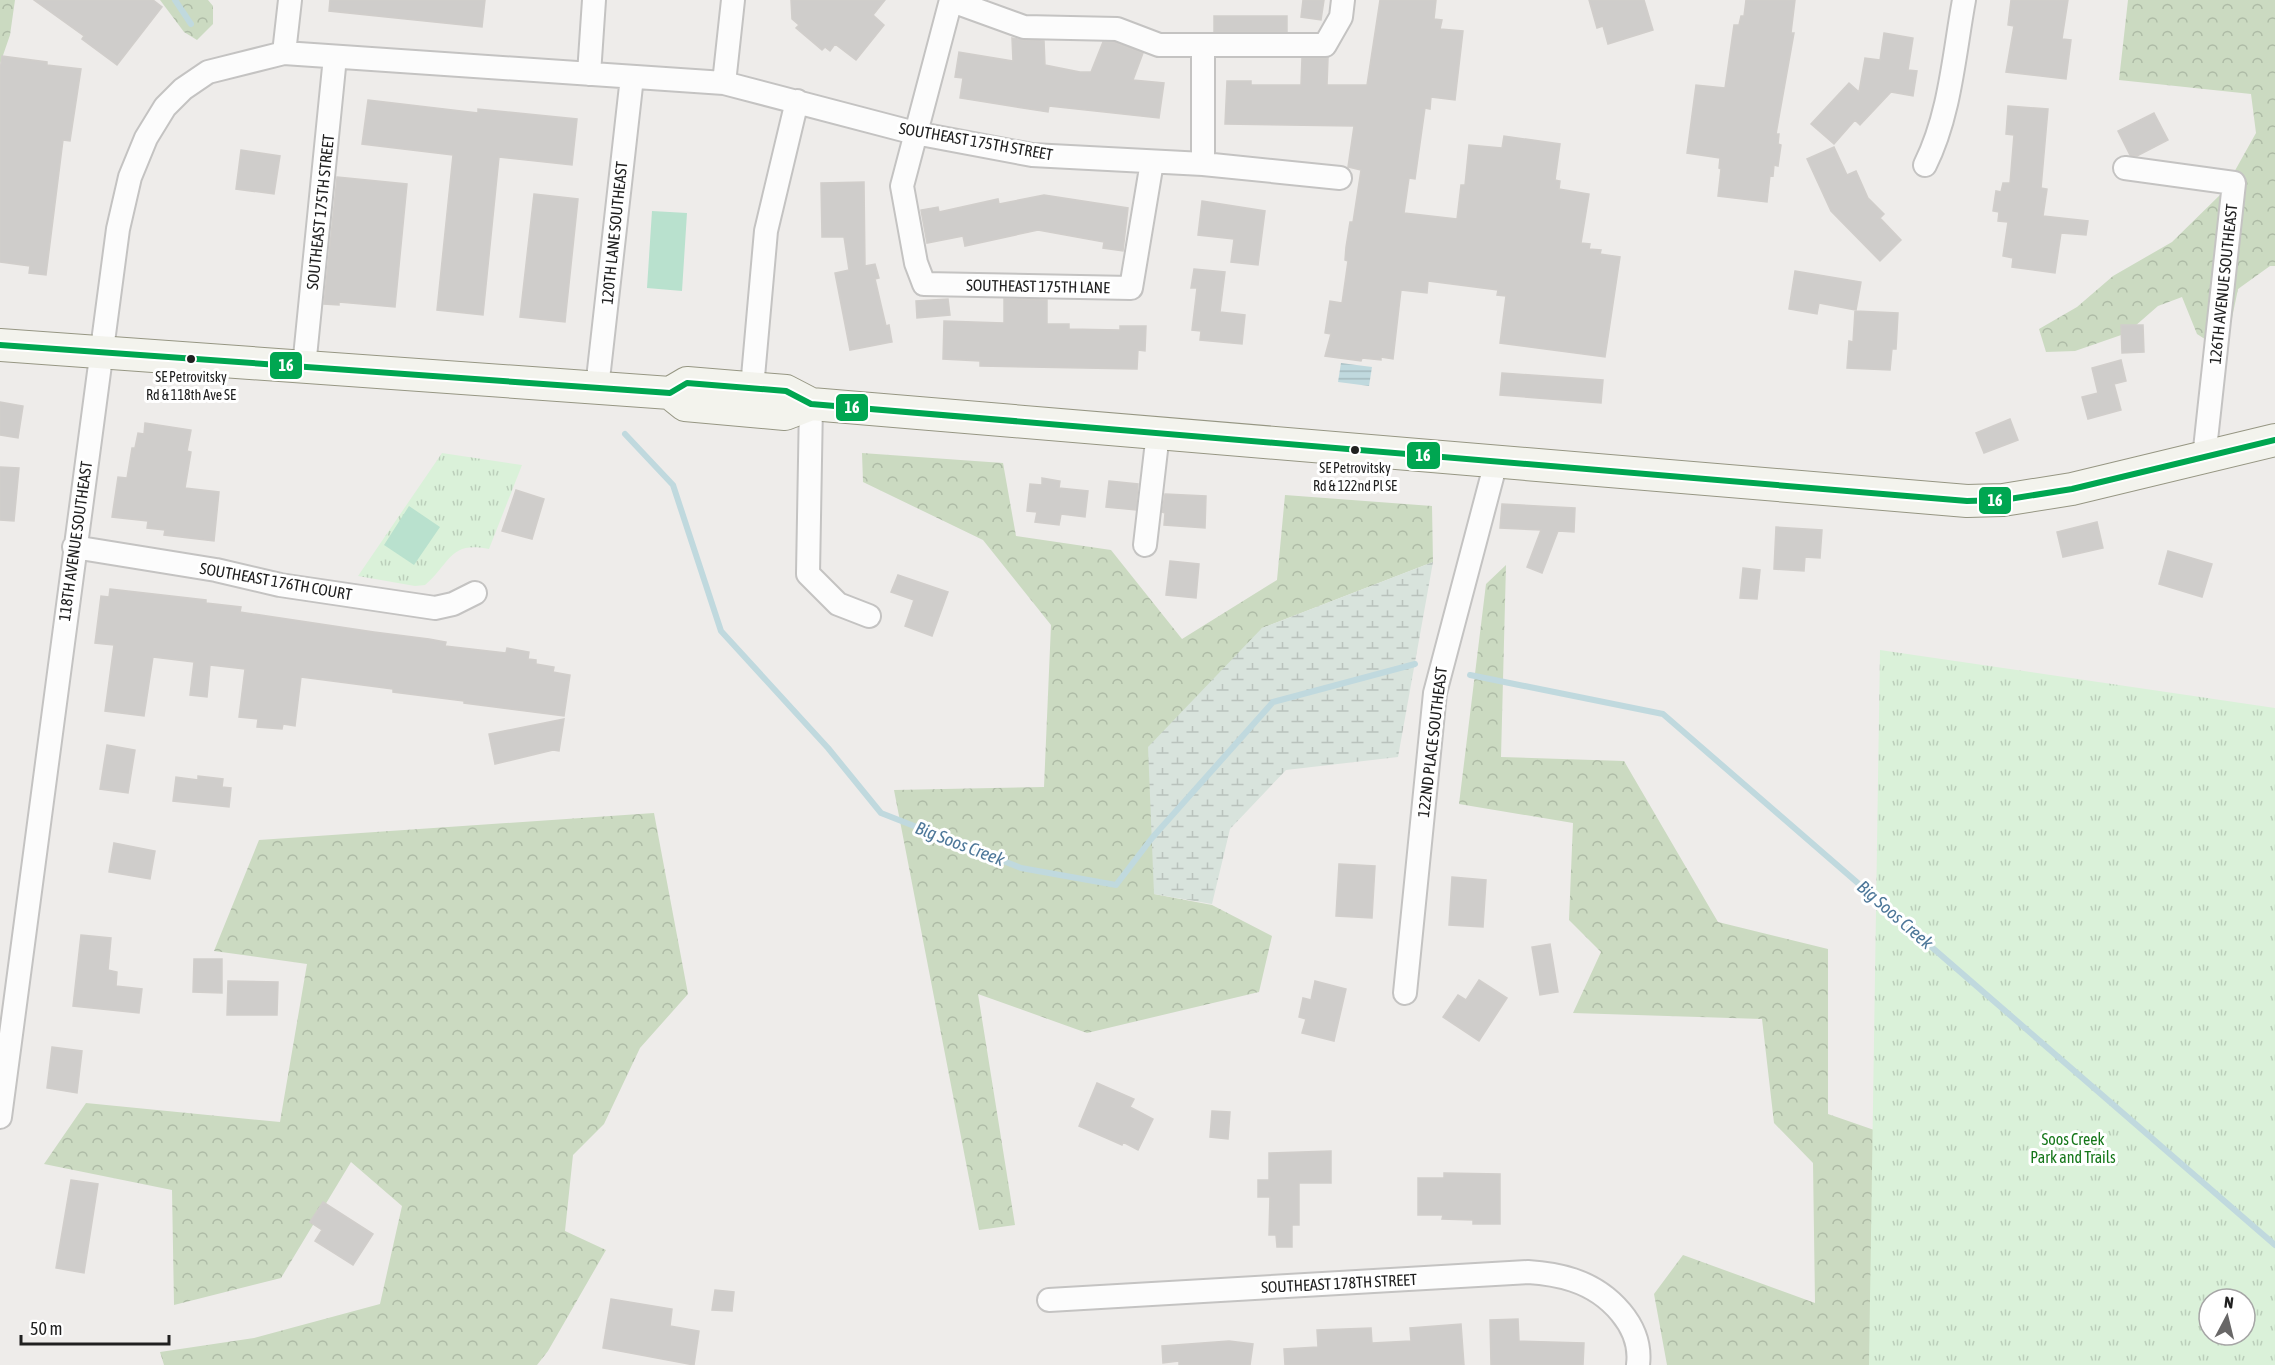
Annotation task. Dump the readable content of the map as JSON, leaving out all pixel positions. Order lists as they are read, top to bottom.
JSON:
{
  "streets": {
    "street": [
      "SOUTHEAST 175TH STREET",
      "120TH LANE SOUTHEAST",
      "126TH AVENUE SOUTHEAST",
      "SOUTHEAST 175TH LANE",
      "118TH AVENUE SOUTHEAST",
      "SOUTHEAST 176TH COURT",
      "122ND PLACE SOUTHEAST",
      "SOUTHEAST 178TH STREET"
    ]
  },
  "crossings": [
    ["SOUTHEAST 175TH STREET", "SOUTHEAST 175TH LANE"],
    ["118TH AVENUE SOUTHEAST", "SOUTHEAST 176TH COURT"]
  ],
  "water": ["Big Soos Creek"],
  "parks": ["Soos Creek Park and Trails"],
  "places": ["SE Petrovitsky Rd & 118th Ave SE", "SE Petrovitsky Rd & 122nd Pl SE"],
  "lines": ["transit line 16"],
  "scale_bar": "50 m",
  "north": "top"
}
